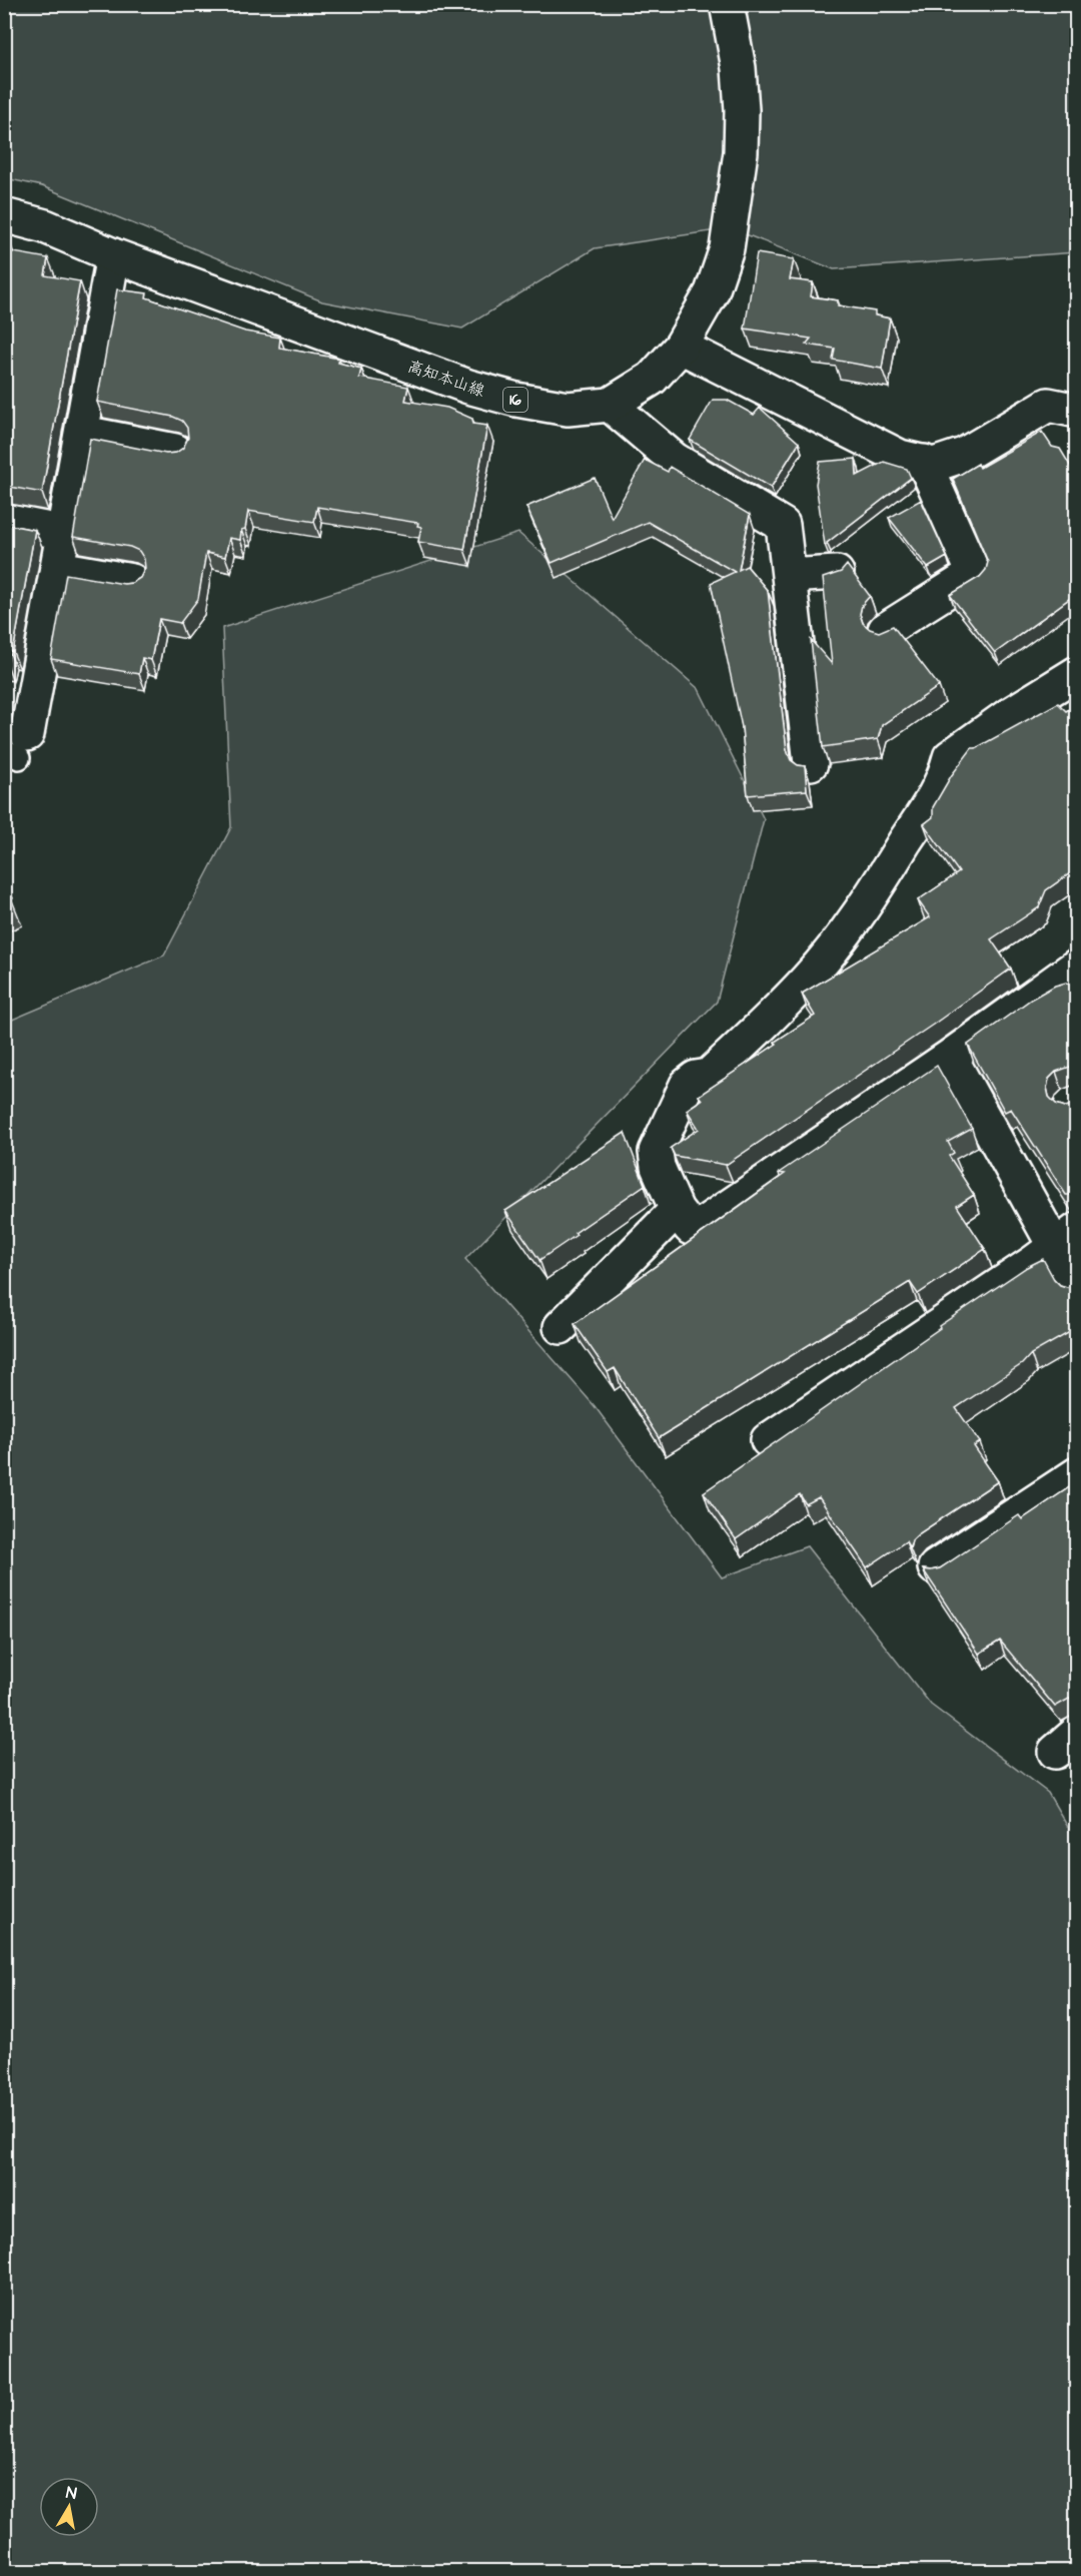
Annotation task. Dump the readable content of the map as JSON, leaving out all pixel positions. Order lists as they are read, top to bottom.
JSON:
{
  "streets": {
    "street": ["高知本山線", "16"]
  },
  "north": "top"
}
